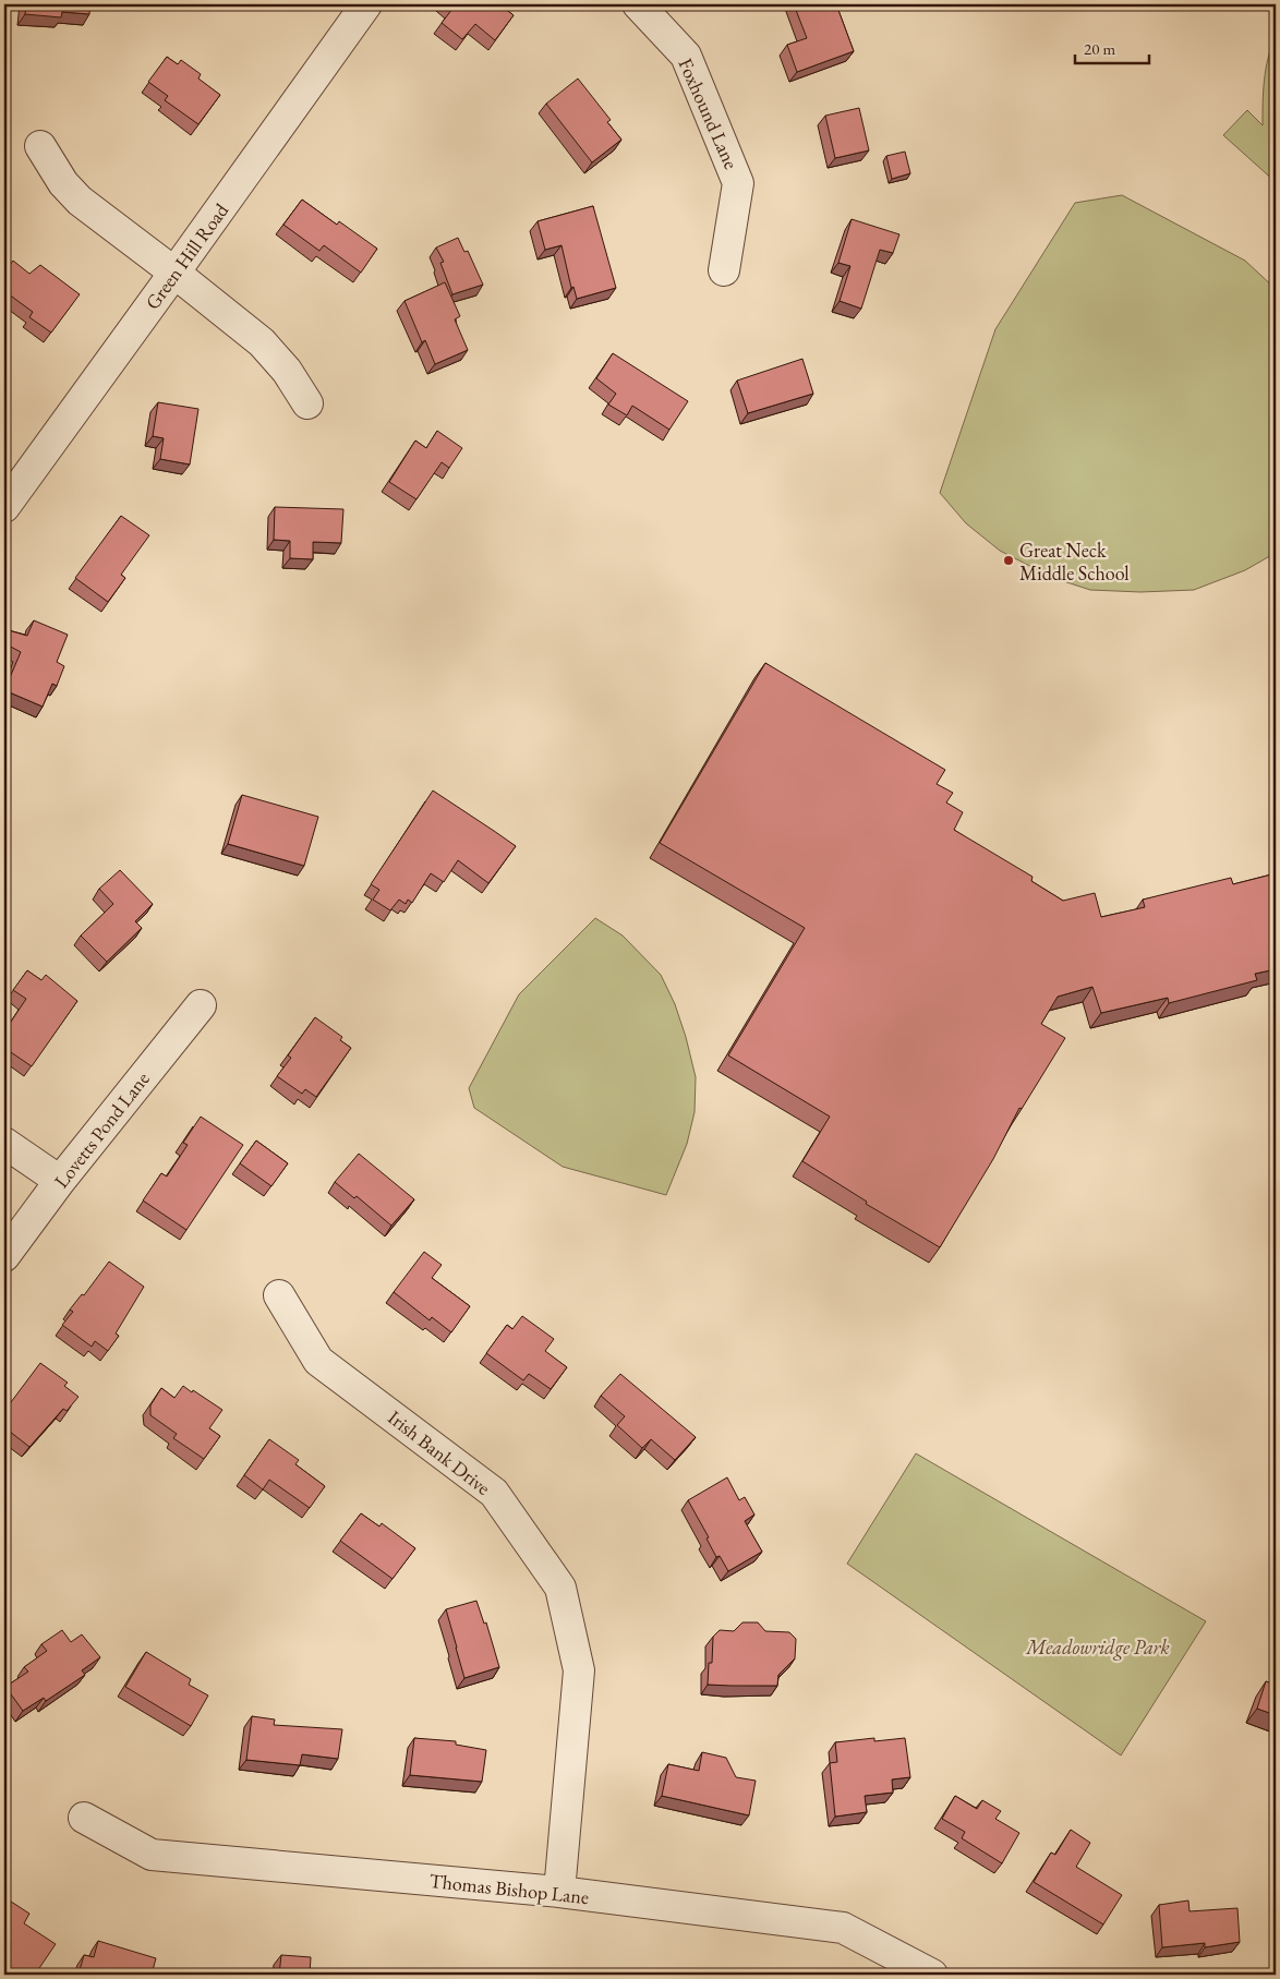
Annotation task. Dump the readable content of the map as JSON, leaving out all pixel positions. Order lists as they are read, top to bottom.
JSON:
{
  "streets": {
    "street": [
      "Foxhound Lane",
      "Green Hill Road",
      "Lovetts Pond Lane",
      "Irish Bank Drive",
      "Thomas Bishop Lane"
    ]
  },
  "crossings": [
    ["Irish Bank Drive", "Thomas Bishop Lane"]
  ],
  "parks": ["Meadowridge Park"],
  "places": ["Great Neck Middle School"],
  "scale_bar": "20 m"
}
